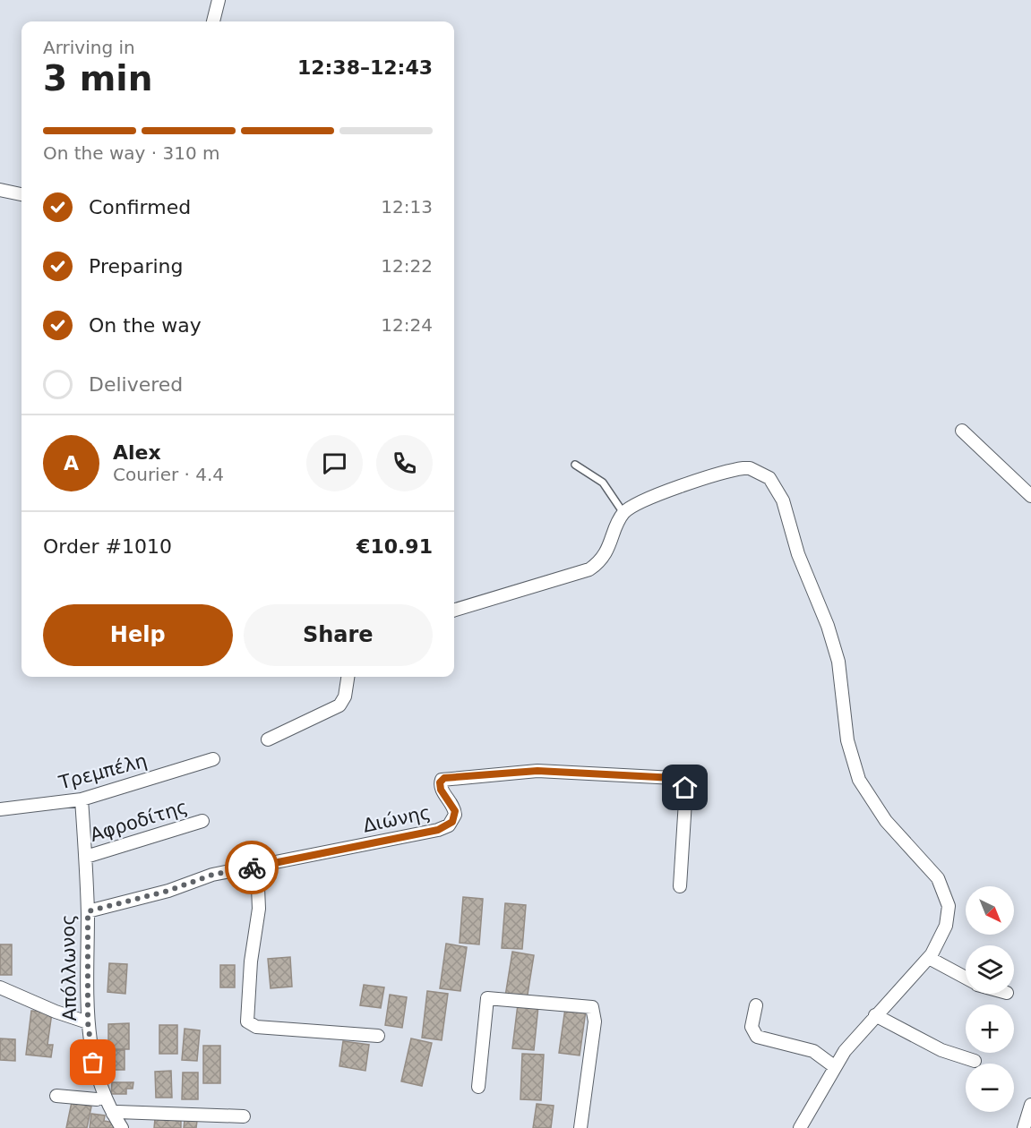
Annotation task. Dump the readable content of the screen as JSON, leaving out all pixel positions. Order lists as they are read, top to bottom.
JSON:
{
  "streets": {
    "street": [
      "Τρεμπέλη",
      "Διώνης",
      "Αφροδίτης",
      "Απόλλωνος"
    ]
  },
  "crossings": [
    ["Τρεμπέλη", "Απόλλωνος"],
    ["Διώνης", "Απόλλωνος"],
    ["Αφροδίτης", "Απόλλωνος"]
  ],
  "north": "bottom right",
  "page": {
    "heading": ["3 min", "Arriving in", "12:38–12:43"],
    "panel": [
      "Alex",
      "Courier · 4.4",
      "Order #1010",
      "€10.91"
    ],
    "bar": "On the way · 310 m",
    "list": [
      ["Confirmed", "12:13"],
      ["Preparing", "12:22"],
      ["On the way", "12:24"],
      "Delivered"
    ],
    "round": "A",
    "buttons": ["Help", "Share"],
    "map_buttons": ["+", "−"]
  }
}
